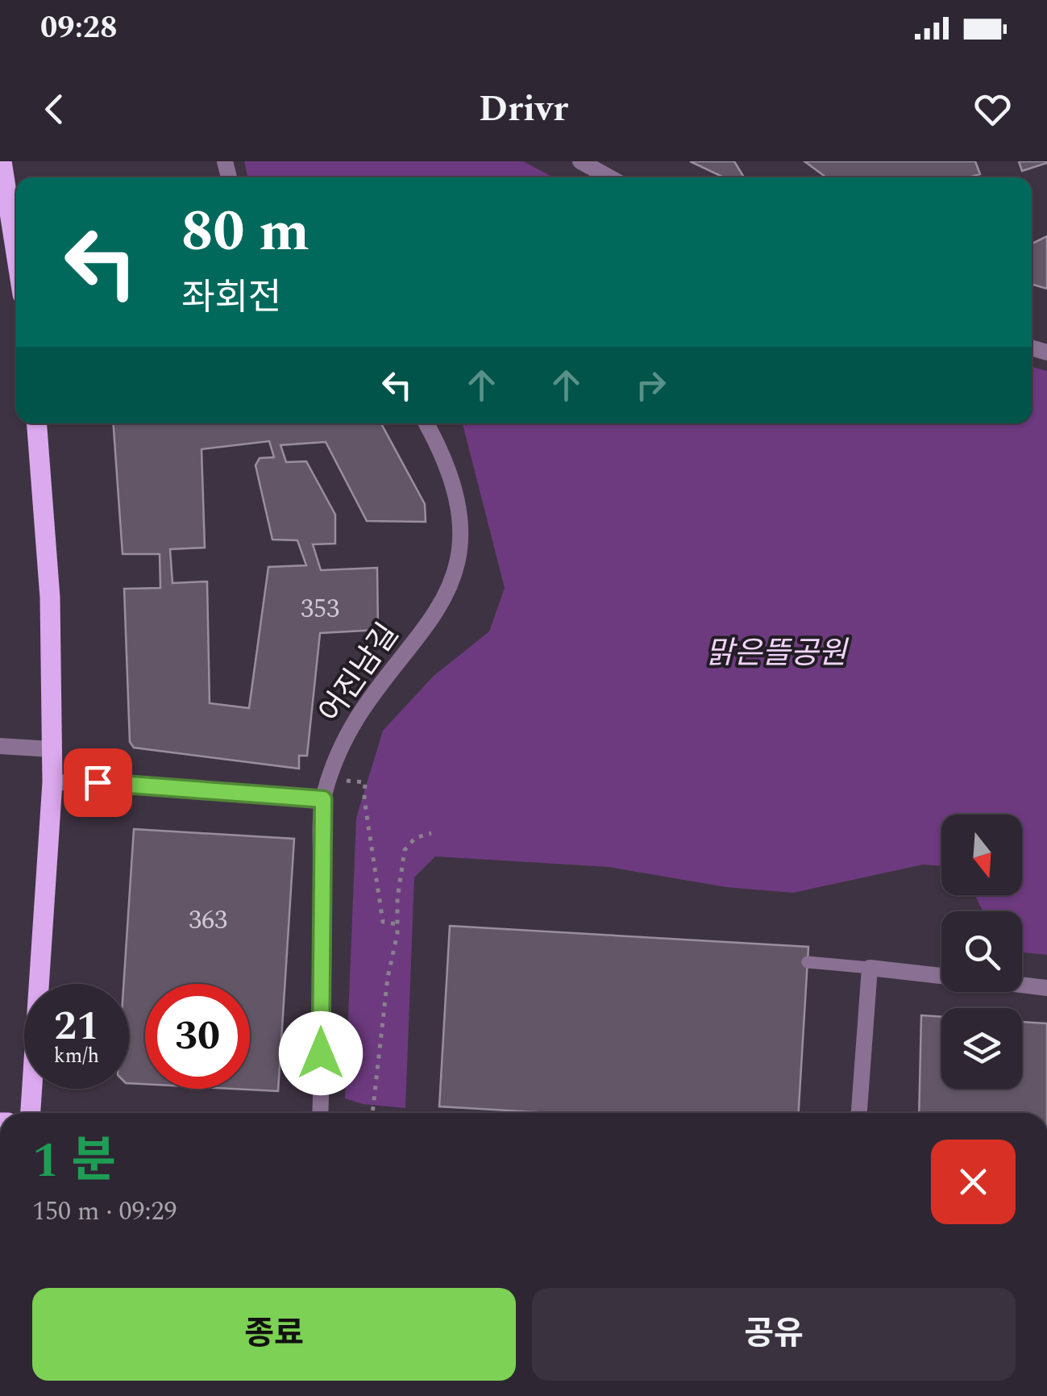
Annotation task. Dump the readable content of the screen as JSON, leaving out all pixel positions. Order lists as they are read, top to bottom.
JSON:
{
  "streets": {
    "street": ["어진남길"]
  },
  "parks": ["맑은뜰공원"],
  "house_numbers": ["353", "363"],
  "north": "bottom",
  "page": {
    "status": "09:28",
    "header": "Drivr",
    "turn": ["80 m", "좌회전"],
    "speed": "21 km/h",
    "limit": "30",
    "heading": ["1 분", "150 m · 09:29"],
    "buttons": ["종료", "공유"]
  }
}
